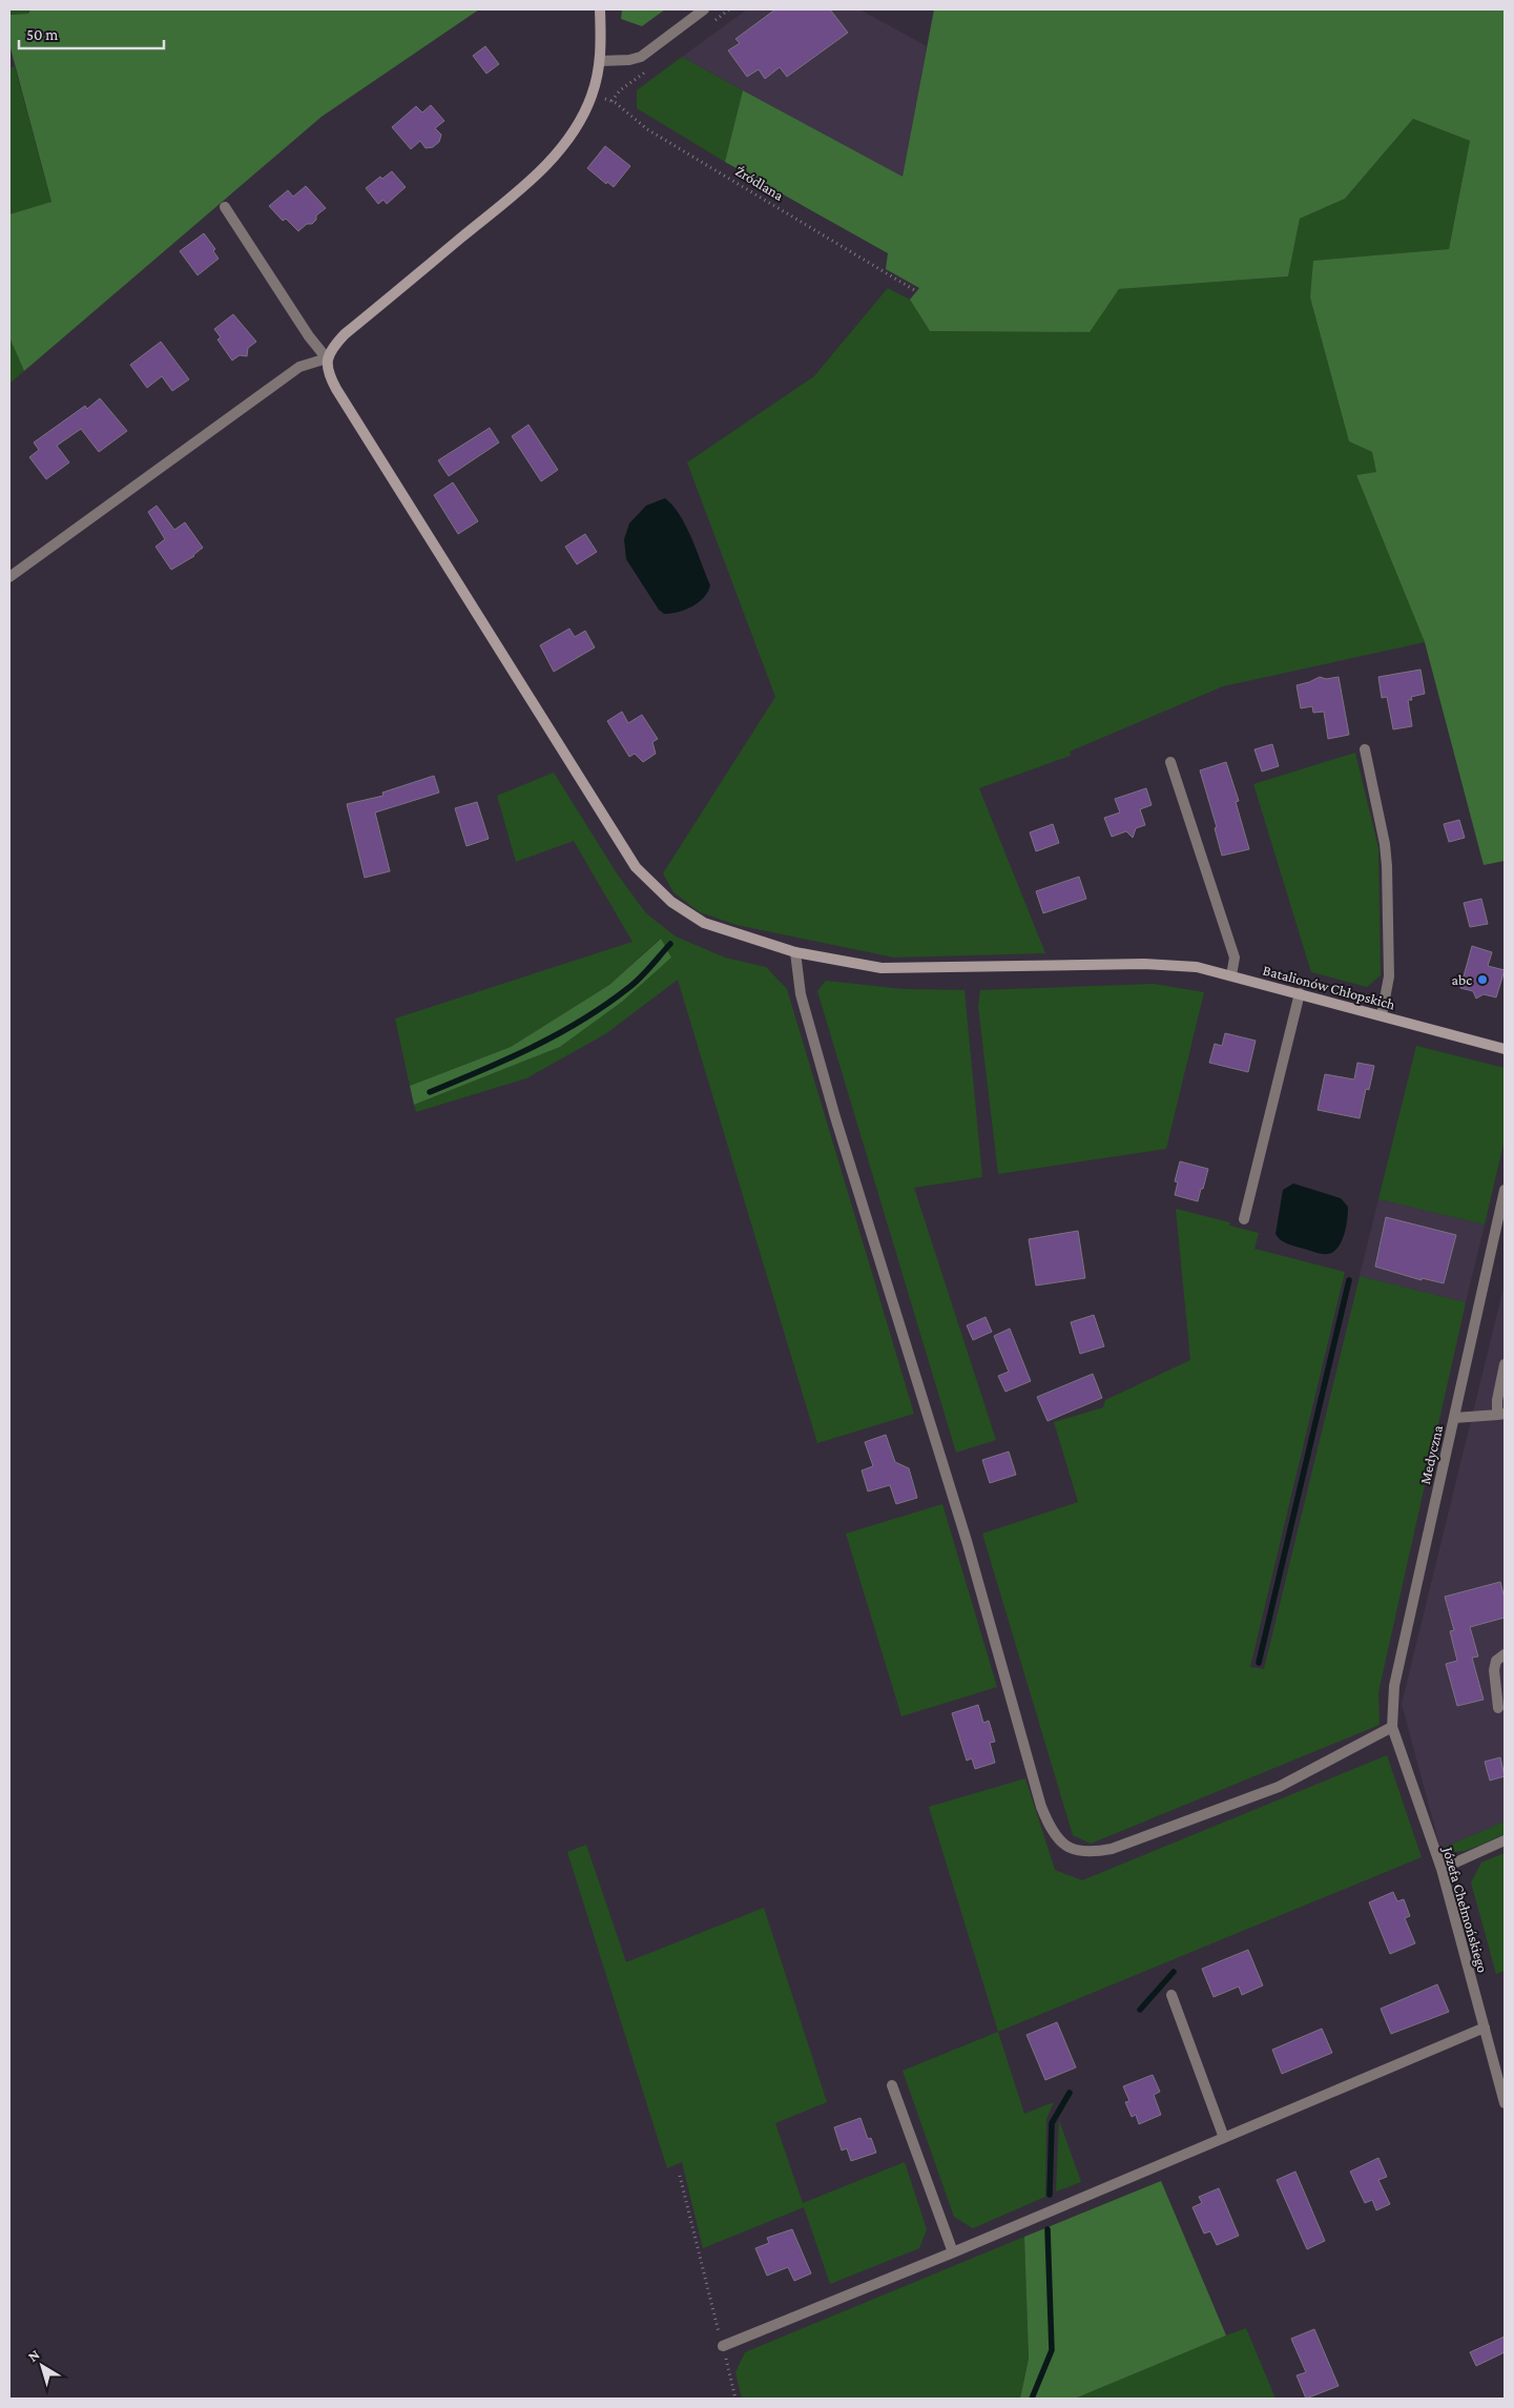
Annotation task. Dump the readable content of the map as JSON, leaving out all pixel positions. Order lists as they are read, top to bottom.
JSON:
{
  "streets": {
    "street": ["Batalionów Chłopskich", "Medyczna", "Józefa Chełmońskiego"],
    "path": ["Źródlana"]
  },
  "crossings": [
    ["Medyczna", "Józefa Chełmońskiego"]
  ],
  "places": ["abc"],
  "scale_bar": "50 m",
  "north": "top left"
}
